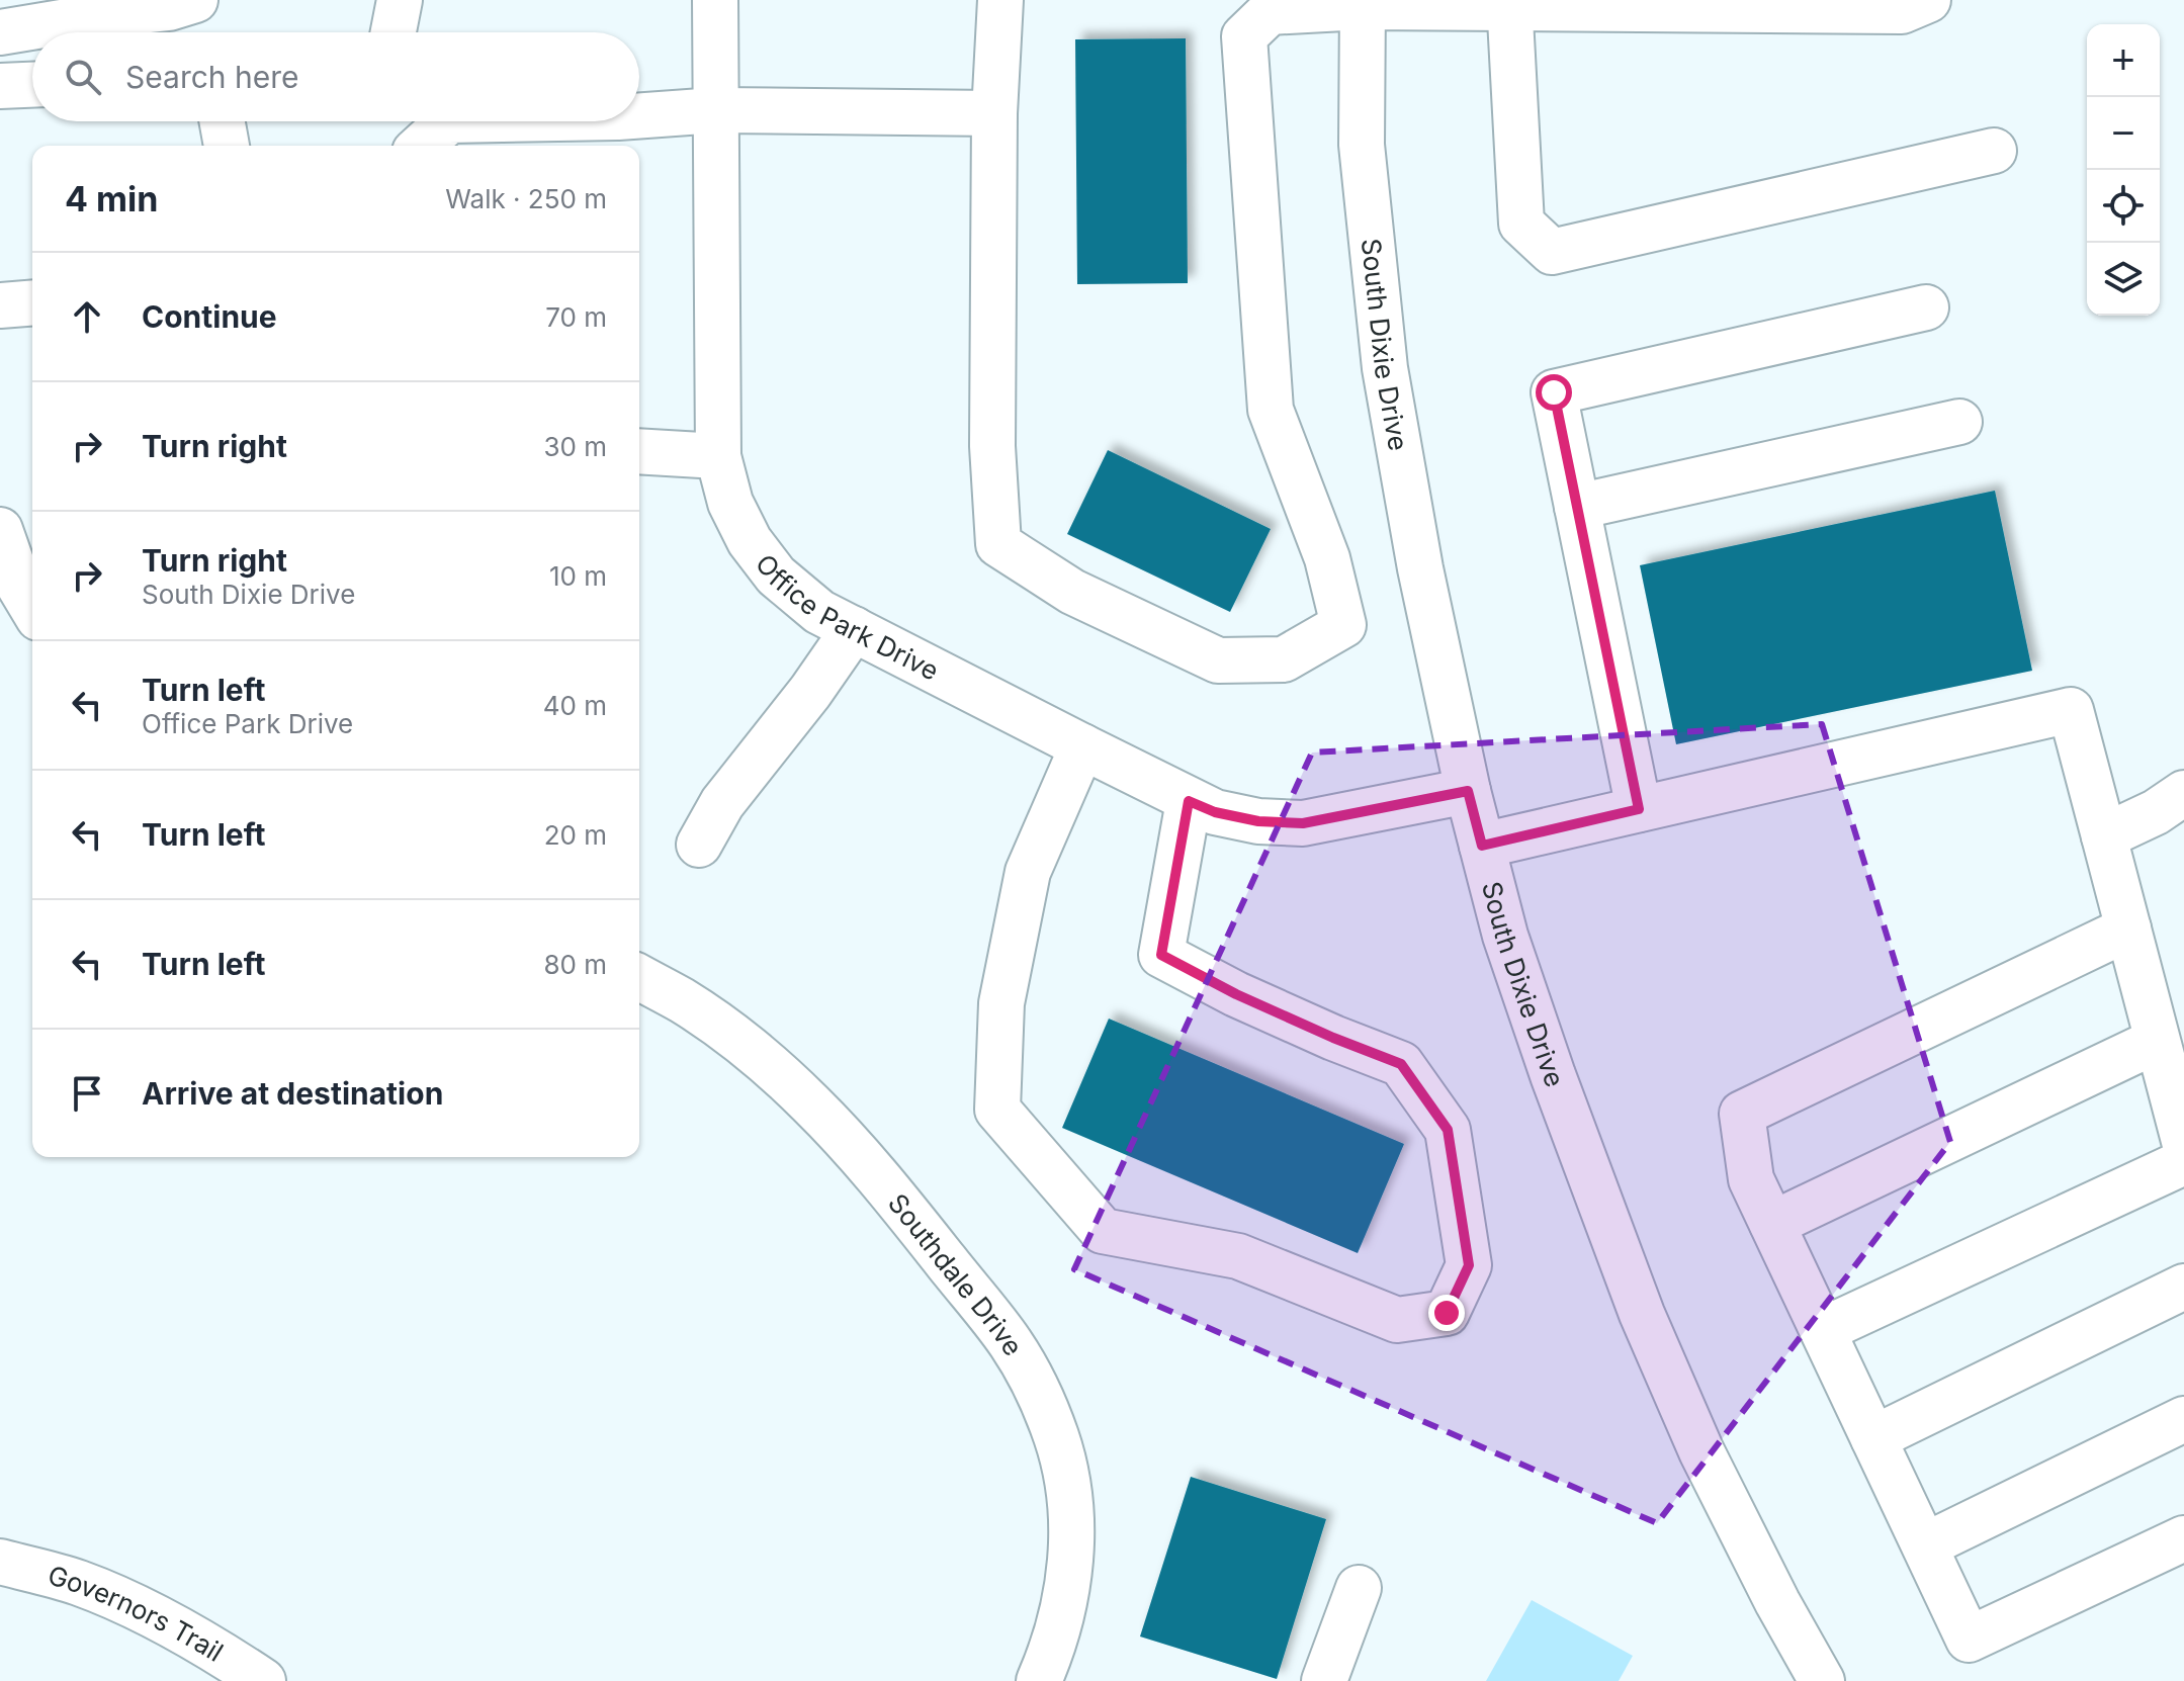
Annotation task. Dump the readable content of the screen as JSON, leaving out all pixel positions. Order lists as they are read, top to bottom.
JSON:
{
  "streets": {
    "street": [
      "South Dixie Drive",
      "Office Park Drive",
      "Southdale Drive",
      "Governors Trail"
    ]
  },
  "crossings": [
    ["South Dixie Drive", "Office Park Drive"]
  ],
  "page": {
    "map_buttons": ["+", "−"],
    "search": "Search here",
    "heading": ["4 min", "Walk · 250 m"],
    "list": [
      ["Continue", "70 m"],
      ["Turn right", "30 m"],
      ["Turn right", "South Dixie Drive", "10 m"],
      ["Turn left", "Office Park Drive", "40 m"],
      ["Turn left", "20 m"],
      ["Turn left", "80 m"],
      "Arrive at destination"
    ]
  }
}
